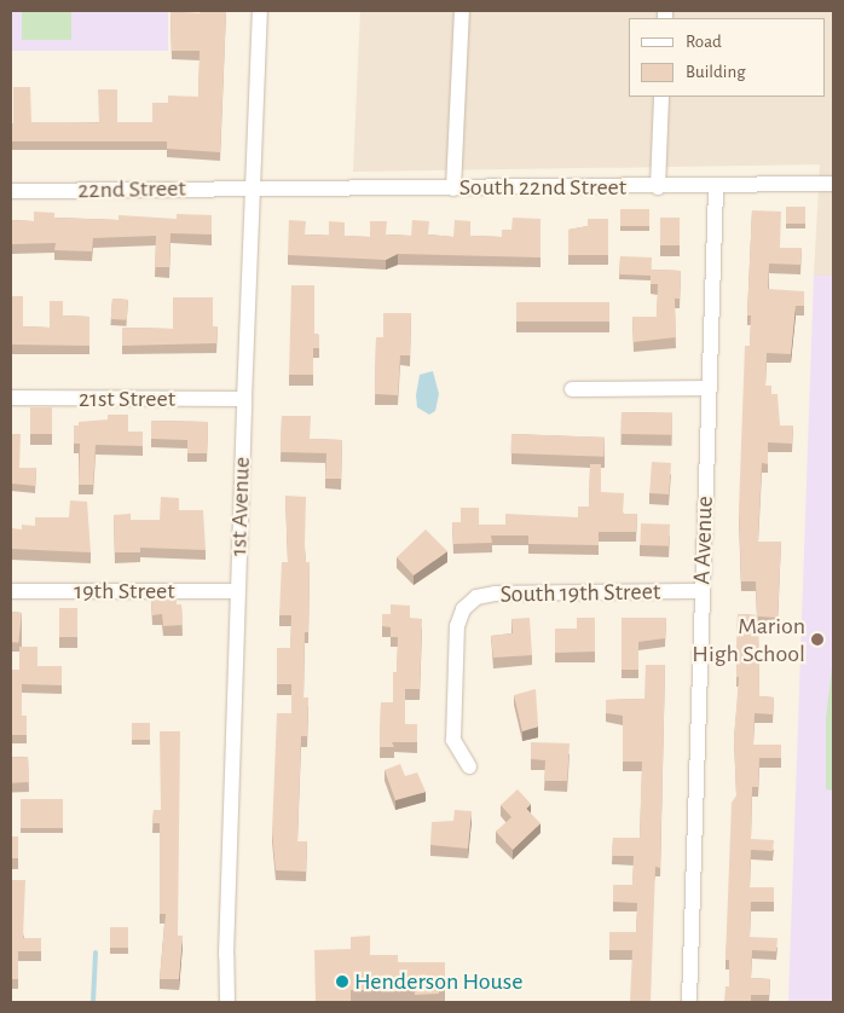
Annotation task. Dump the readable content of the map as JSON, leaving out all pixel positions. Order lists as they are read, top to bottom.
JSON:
{
  "streets": {
    "street": [
      "South 22nd Street",
      "22nd Street",
      "21st Street",
      "1st Avenue",
      "A Avenue",
      "19th Street",
      "South 19th Street"
    ]
  },
  "crossings": [
    ["South 22nd Street", "22nd Street"],
    ["South 22nd Street", "1st Avenue"],
    ["South 22nd Street", "A Avenue"],
    ["22nd Street", "1st Avenue"],
    ["21st Street", "1st Avenue"],
    ["1st Avenue", "19th Street"],
    ["A Avenue", "South 19th Street"]
  ],
  "places": ["Marion High School", "Henderson House"],
  "legend": ["Road", "Building"]
}
